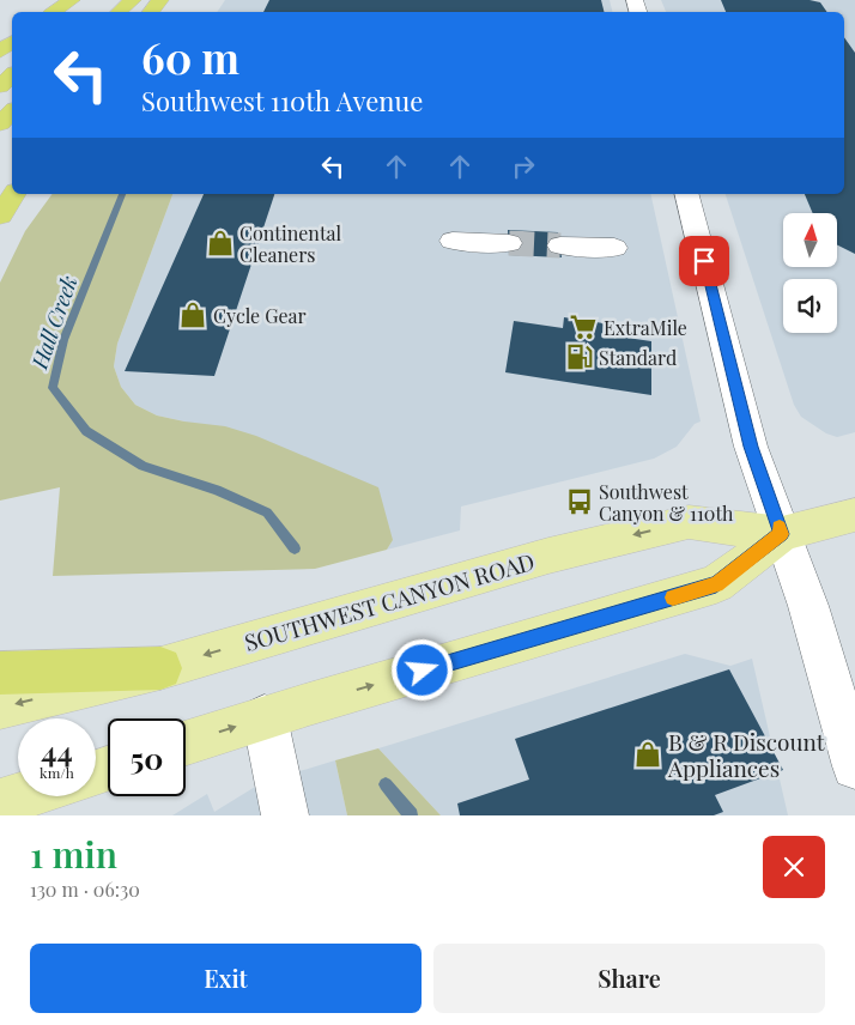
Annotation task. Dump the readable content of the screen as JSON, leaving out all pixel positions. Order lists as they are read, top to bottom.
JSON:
{
  "streets": {
    "main road": ["SOUTHWEST CANYON ROAD"]
  },
  "water": ["Hall Creek"],
  "places": {
    "shop": ["Continental Cleaners", "Cycle Gear", "B & R Discount Appliances"],
    "supermarket": ["ExtraMile"],
    "fuel station": ["Standard"],
    "bus stop": ["Southwest Canyon & 110th"]
  },
  "north": "top",
  "page": {
    "turn": ["60 m", "Southwest 110th Avenue"],
    "speed": "44 km/h",
    "limit": "50",
    "heading": ["1 min", "130 m · 06:30"],
    "buttons": ["Exit", "Share"]
  }
}
